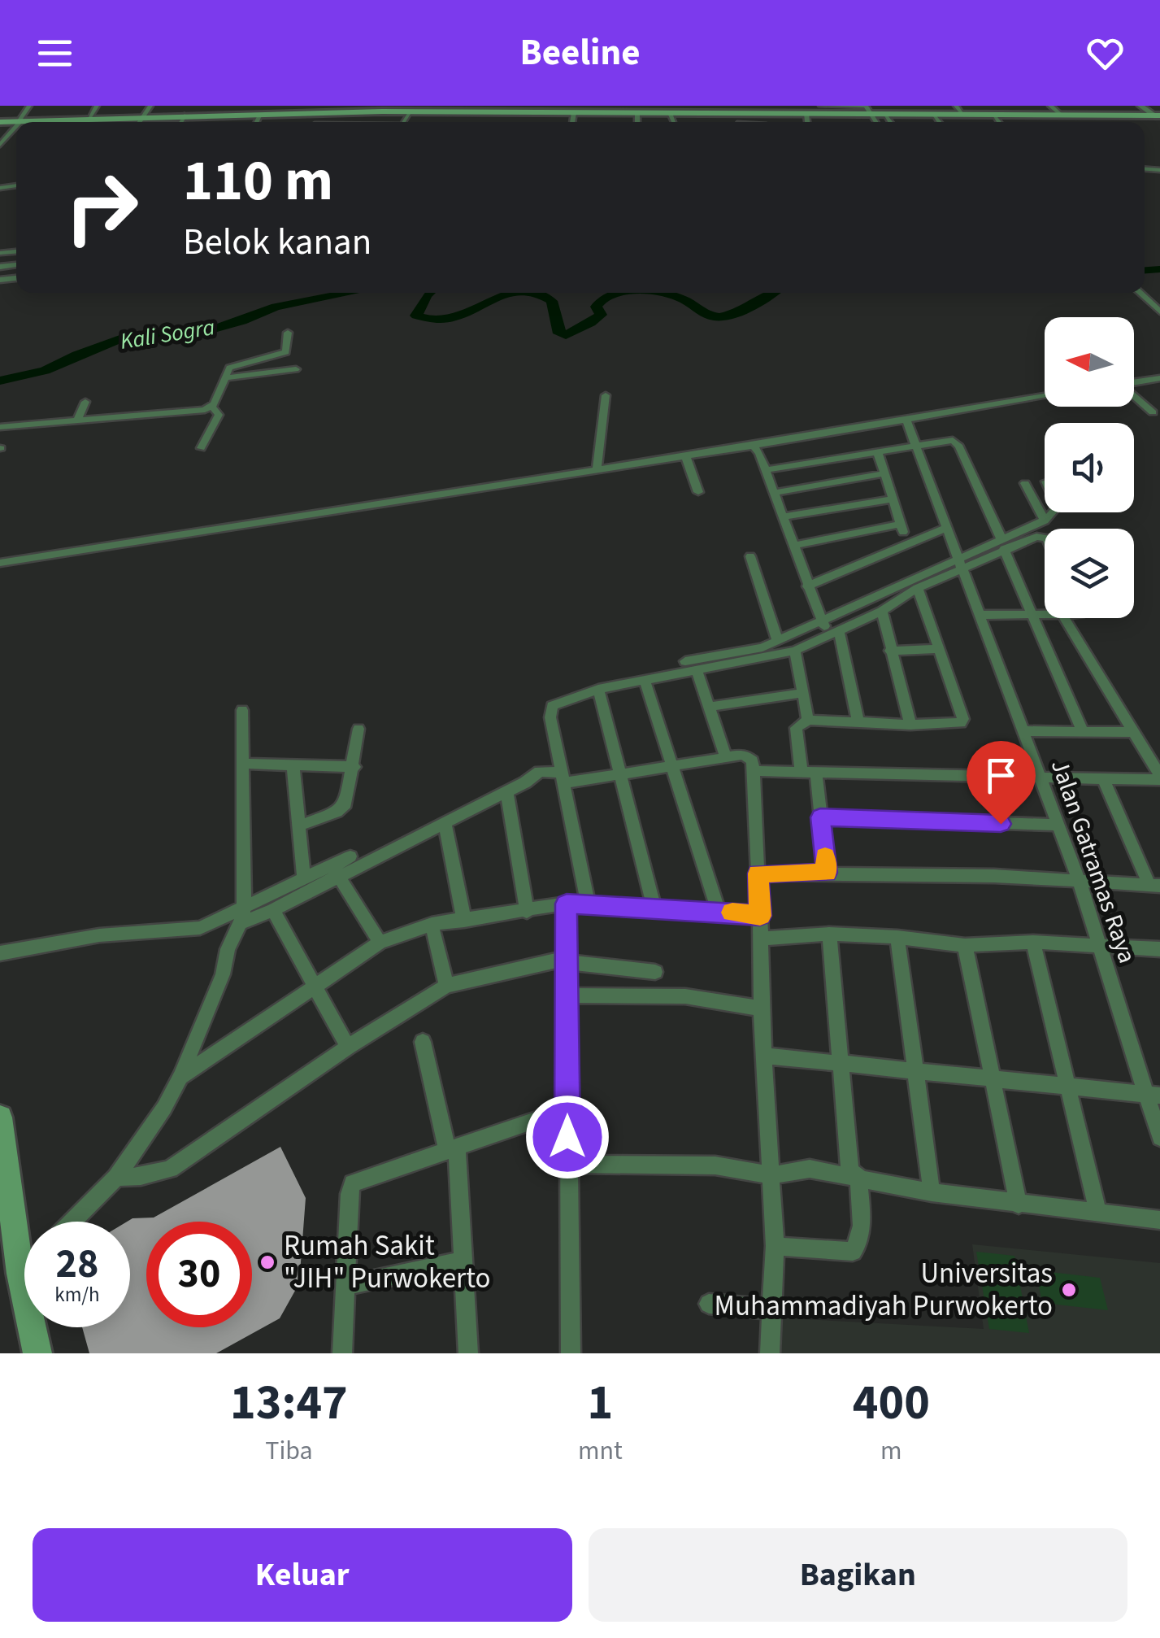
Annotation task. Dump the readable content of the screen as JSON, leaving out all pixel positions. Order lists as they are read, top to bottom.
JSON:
{
  "streets": {
    "street": ["Jalan Gatramas Raya"]
  },
  "water": ["Kali Sogra"],
  "places": ["Rumah Sakit \"JIH\" Purwokerto", "Universitas Muhammadiyah Purwokerto"],
  "north": "left",
  "page": {
    "header": "Beeline",
    "turn": ["110 m", "Belok kanan"],
    "speed": "28 km/h",
    "limit": "30",
    "eta": [
      "13:47",
      "Tiba",
      "1",
      "mnt",
      "400",
      "m"
    ],
    "buttons": ["Keluar", "Bagikan"]
  }
}
